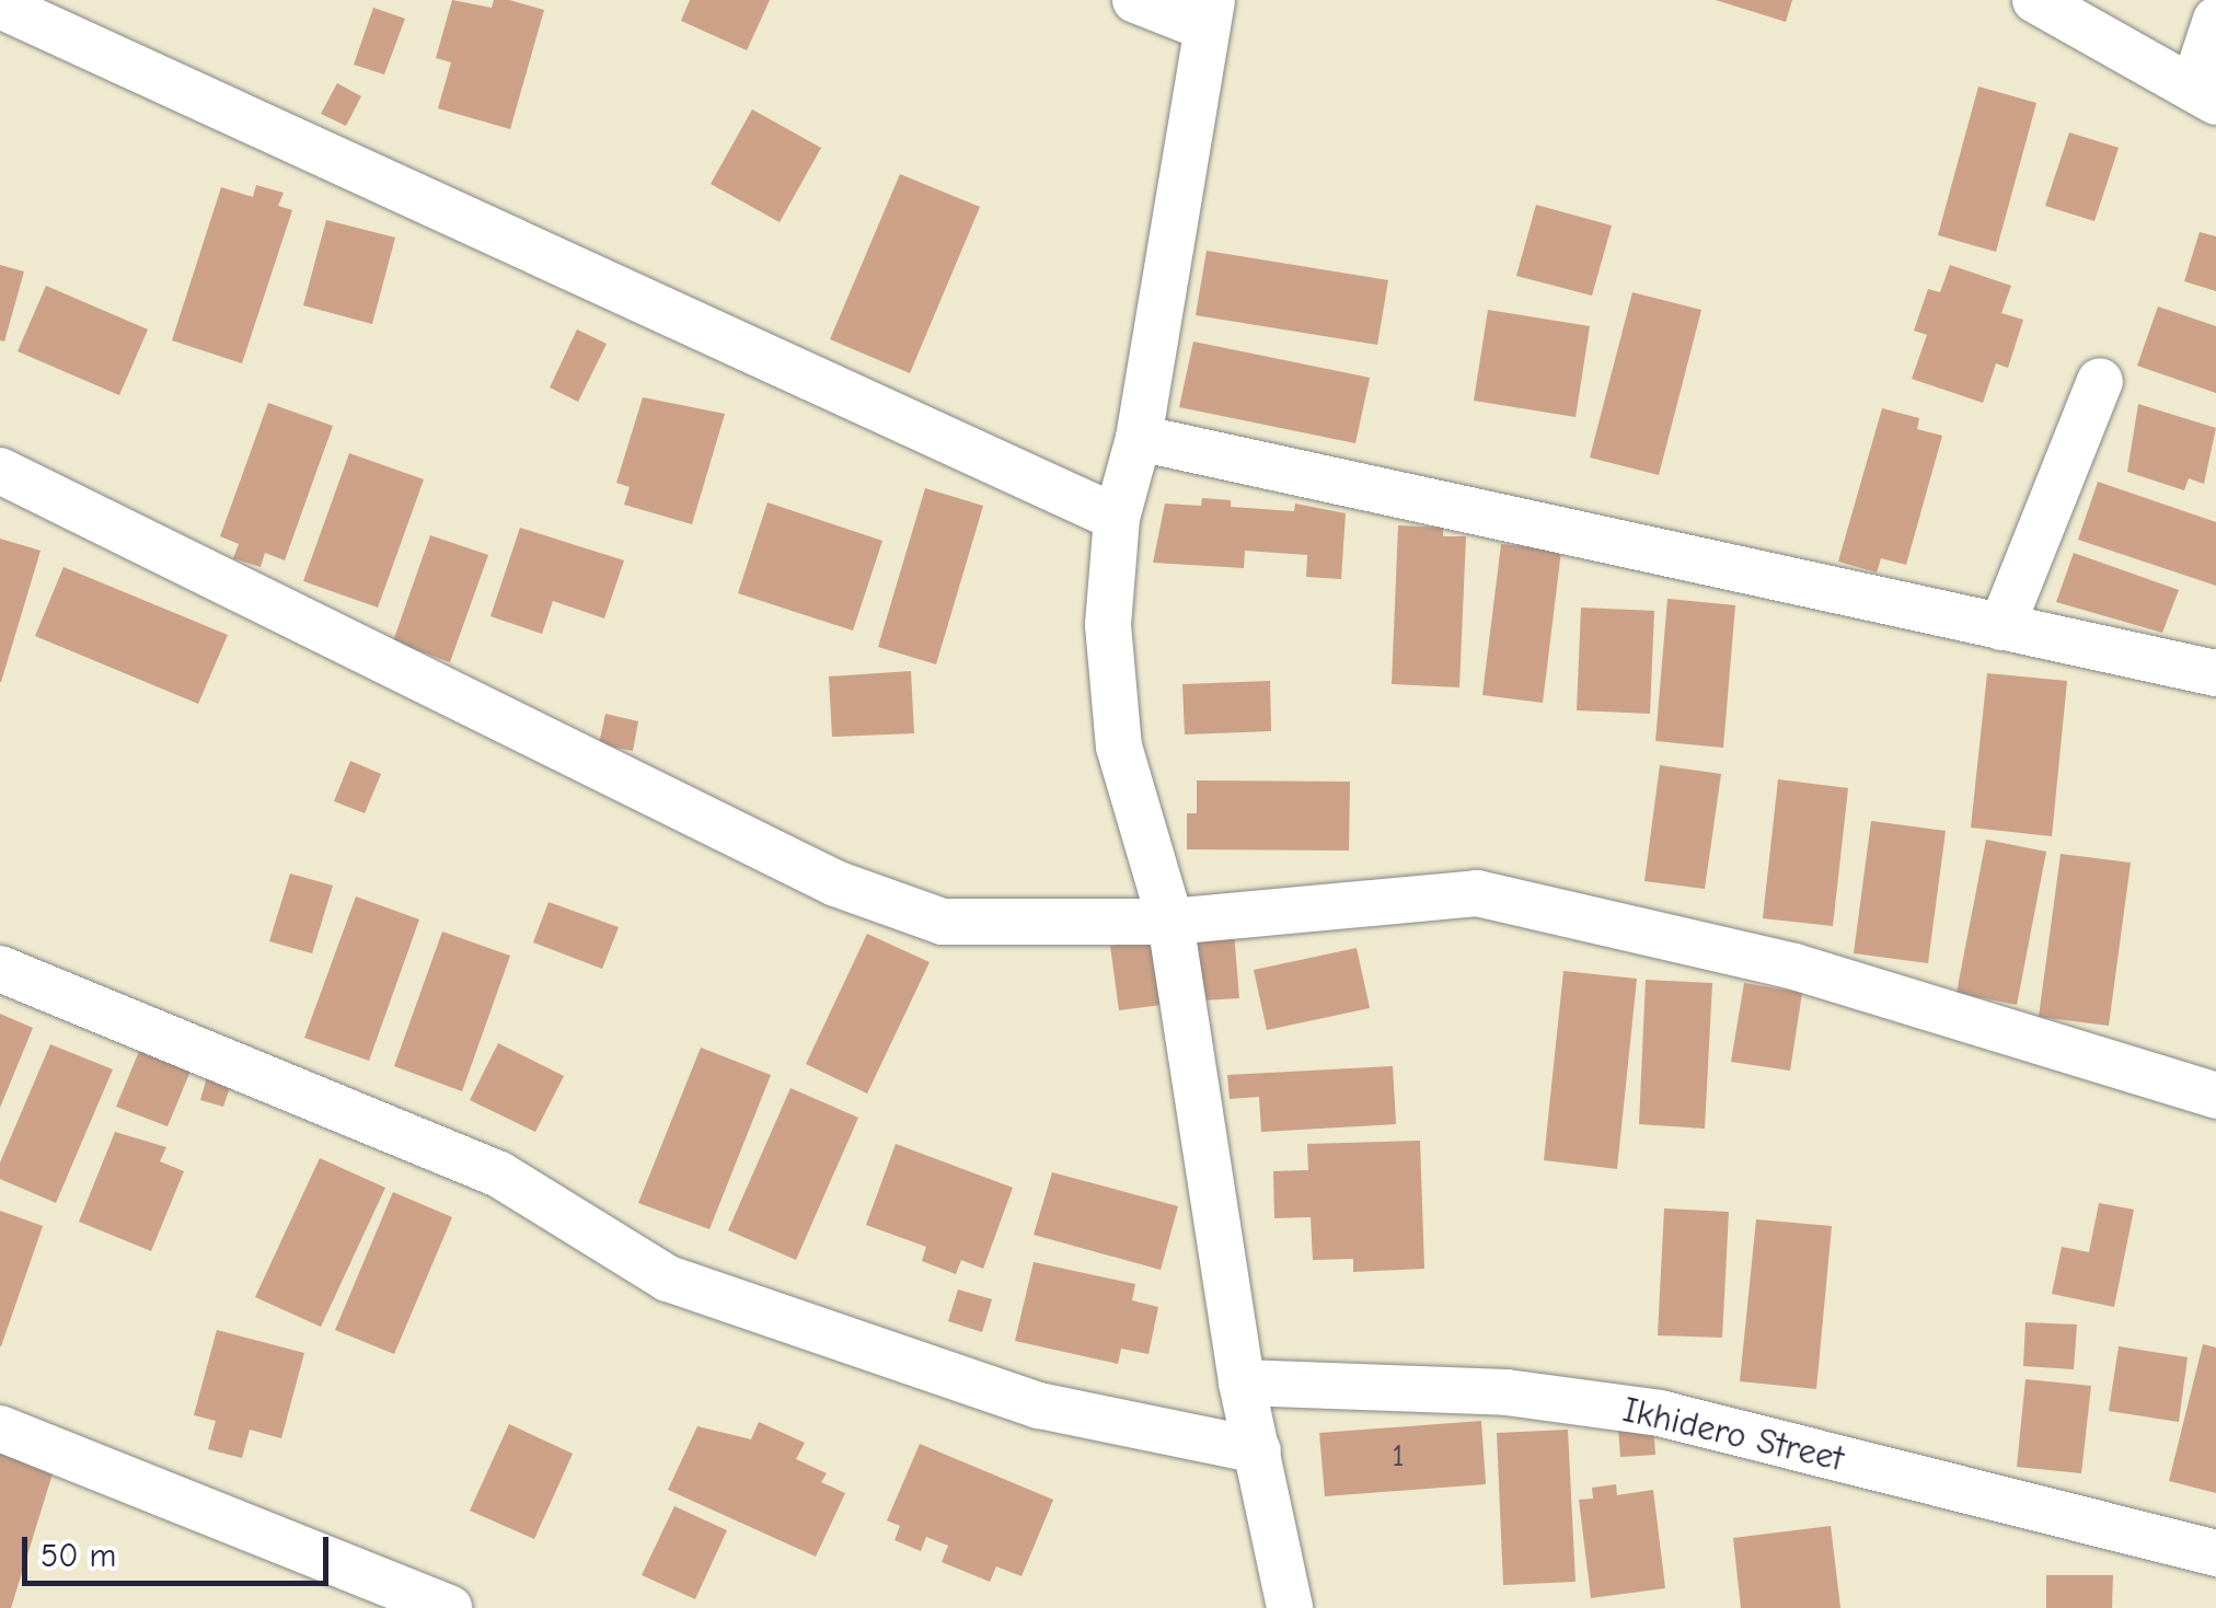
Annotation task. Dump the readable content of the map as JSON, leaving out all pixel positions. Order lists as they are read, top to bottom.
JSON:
{
  "streets": {
    "street": ["Ikhidero Street"]
  },
  "house_numbers": ["1"],
  "scale_bar": "50 m"
}
